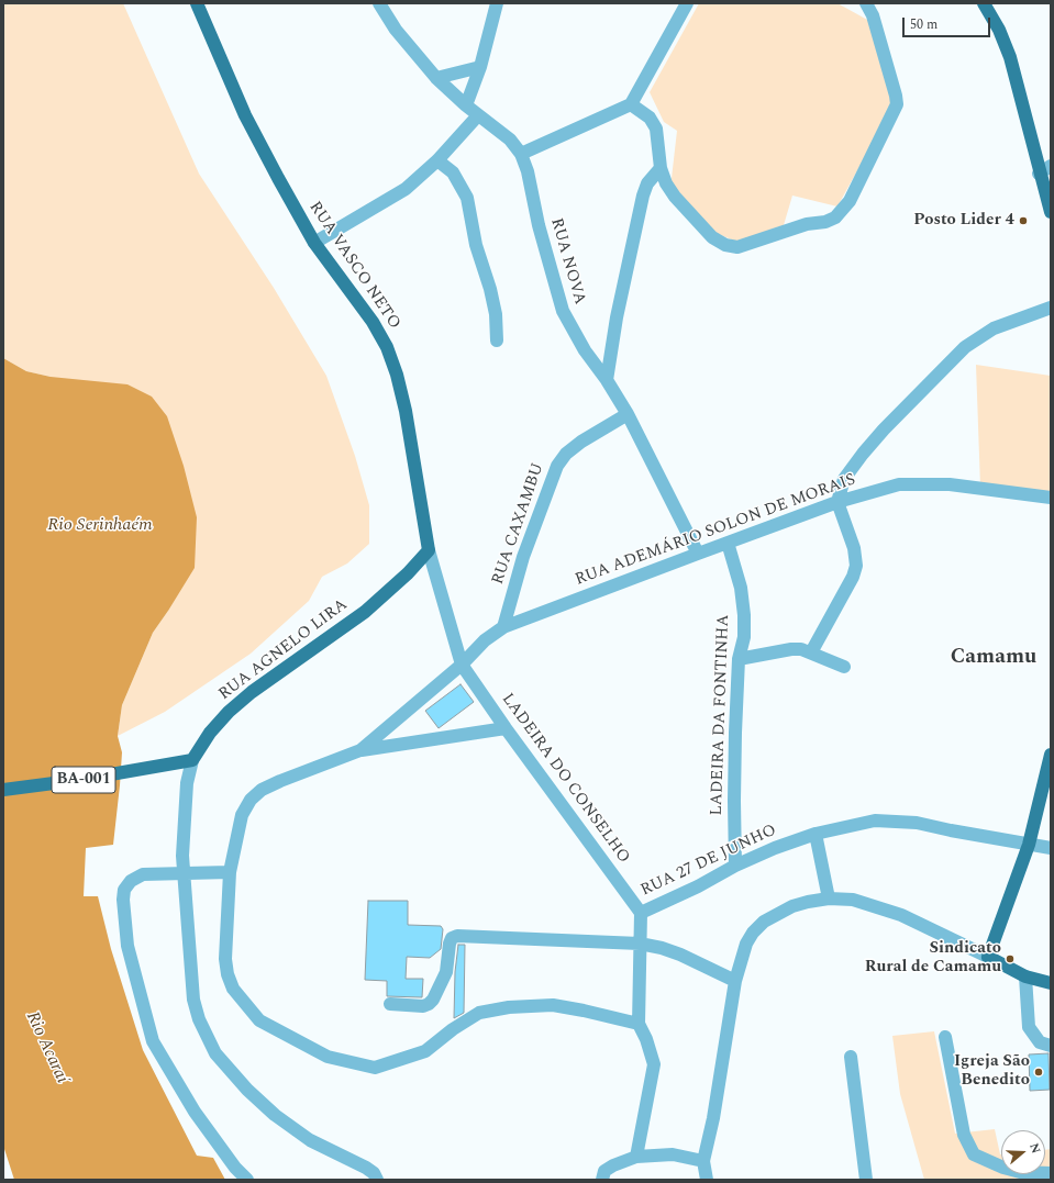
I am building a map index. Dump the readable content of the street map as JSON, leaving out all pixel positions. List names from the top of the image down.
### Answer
{
  "streets": {
    "main road": ["RUA VASCO NETO", "RUA AGNELO LIRA", "BA-001"],
    "street": [
      "RUA NOVA",
      "RUA CAXAMBU",
      "RUA ADEMÁRIO SOLON DE MORAIS",
      "LADEIRA DA FONTINHA",
      "LADEIRA DO CONSELHO",
      "RUA 27 DE JUNHO"
    ]
  },
  "crossings": [
    ["RUA NOVA", "RUA CAXAMBU"],
    ["RUA NOVA", "RUA ADEMÁRIO SOLON DE MORAIS"],
    ["RUA VASCO NETO", "RUA ADEMÁRIO SOLON DE MORAIS"],
    ["RUA VASCO NETO", "RUA AGNELO LIRA"],
    ["RUA VASCO NETO", "LADEIRA DO CONSELHO"],
    ["RUA CAXAMBU", "RUA ADEMÁRIO SOLON DE MORAIS"],
    ["RUA ADEMÁRIO SOLON DE MORAIS", "LADEIRA DA FONTINHA"],
    ["RUA ADEMÁRIO SOLON DE MORAIS", "LADEIRA DO CONSELHO"],
    ["RUA AGNELO LIRA", "BA-001"],
    ["LADEIRA DA FONTINHA", "RUA 27 DE JUNHO"],
    ["LADEIRA DO CONSELHO", "RUA 27 DE JUNHO"]
  ],
  "districts": ["Camamu"],
  "water": ["Rio Serinhaém", "Rio Acaraí"],
  "places": ["Posto Lider 4", "Sindicato Rural de Camamu", "Igreja São Benedito"],
  "scale_bar": "50 m",
  "north": "right"
}
